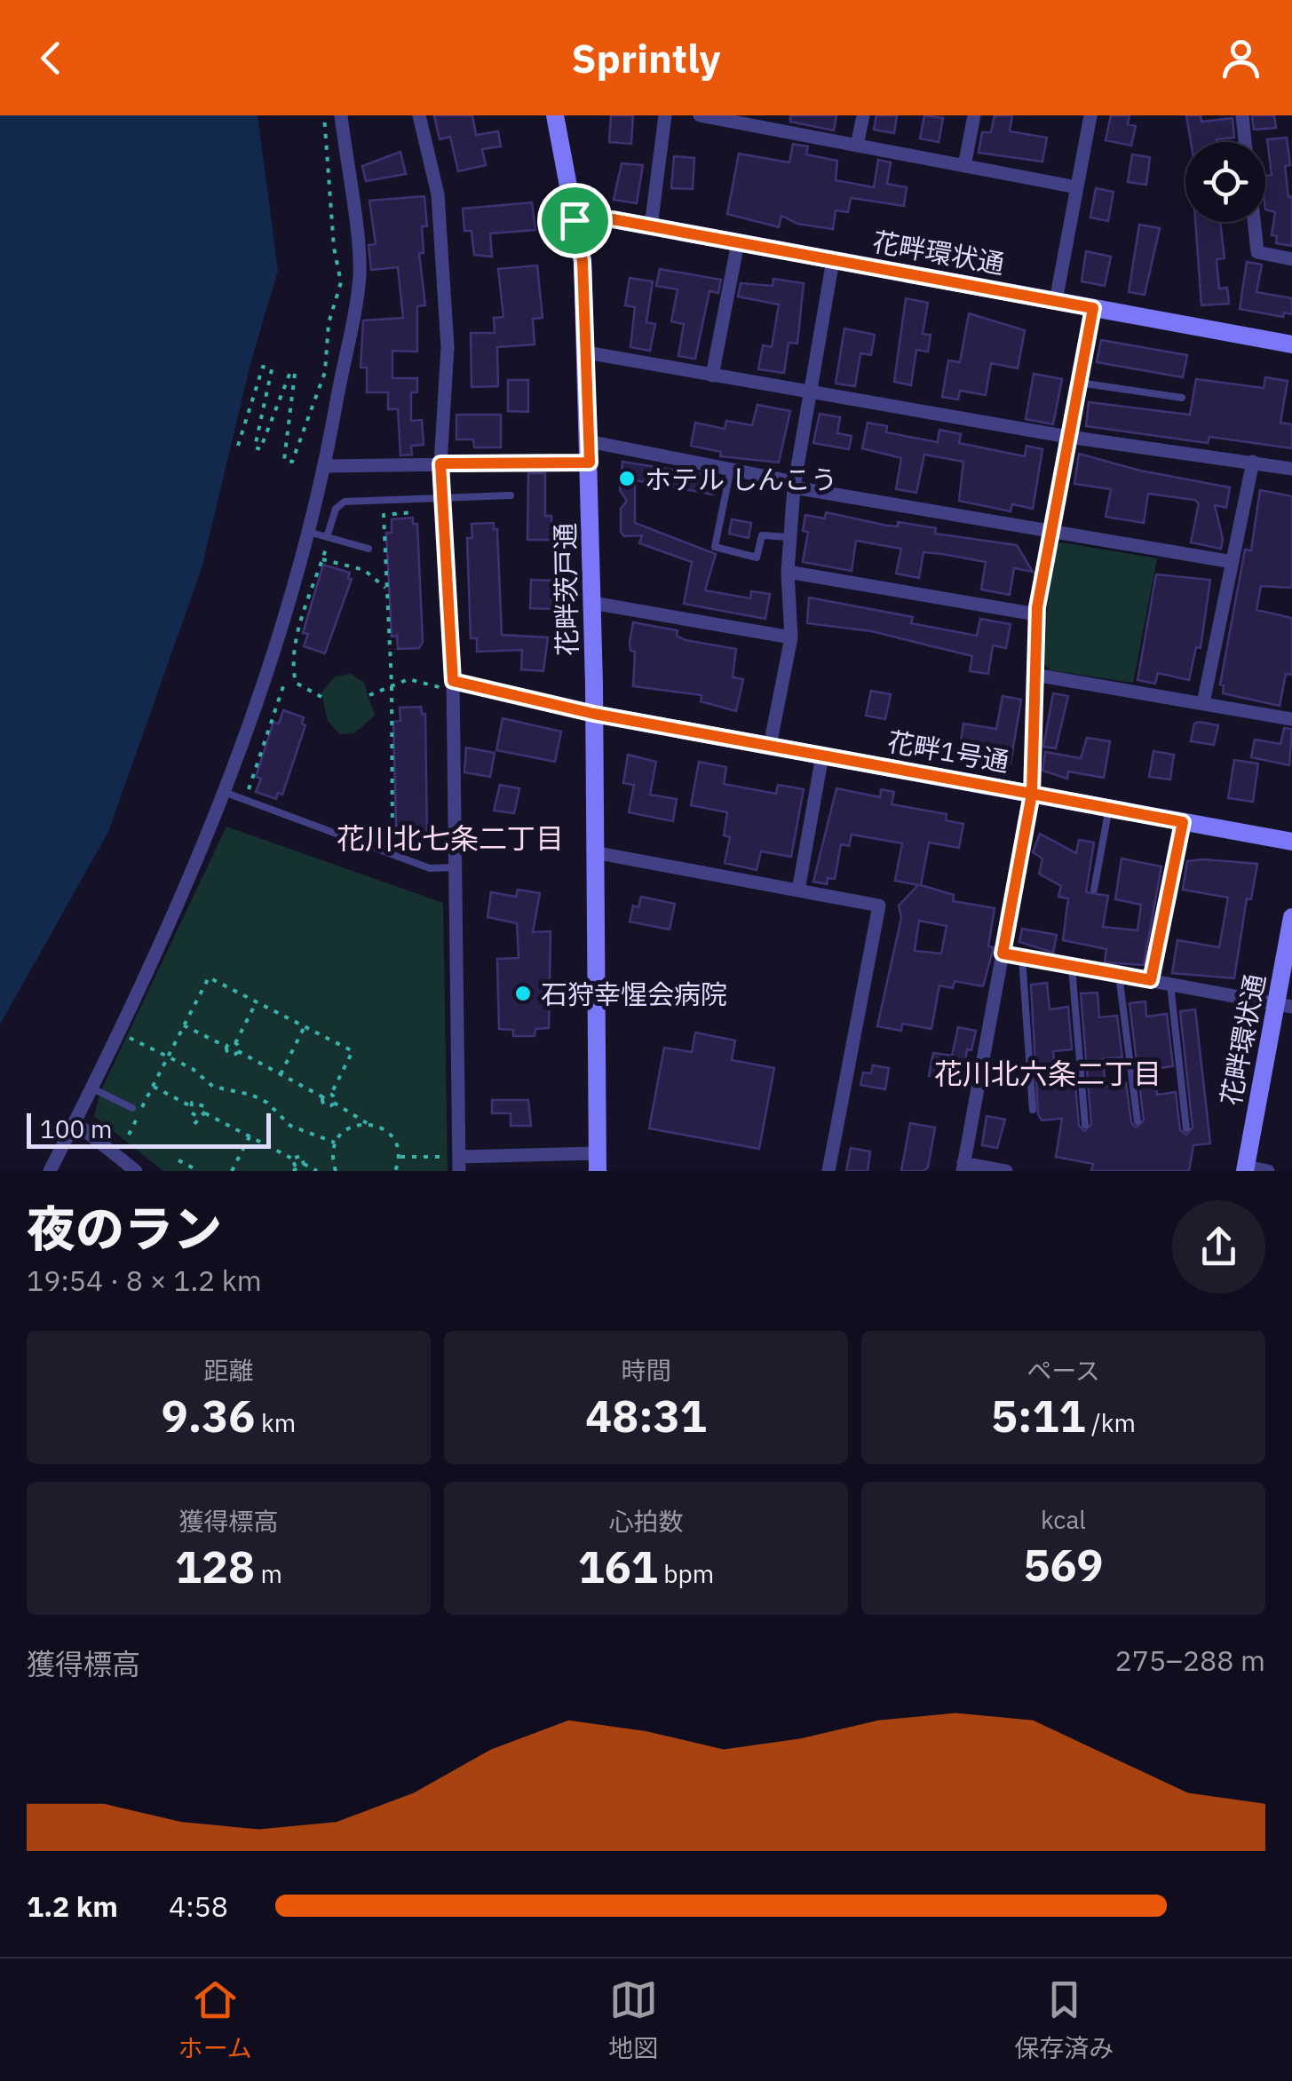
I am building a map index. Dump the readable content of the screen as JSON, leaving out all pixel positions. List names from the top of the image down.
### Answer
{
  "streets": {
    "street": ["花畔環状通", "花畔茨戸通", "花畔1号通"]
  },
  "crossings": [
    ["花畔環状通", "花畔茨戸通"],
    ["花畔茨戸通", "花畔1号通"]
  ],
  "districts": ["花川北七条二丁目", "花川北六条二丁目"],
  "places": ["ホテル しんこう", "石狩幸惺会病院"],
  "scale_bar": "100 m",
  "page": {
    "header": "Sprintly",
    "scale": "100 m",
    "heading": ["夜のラン", "19:54 · 8 × 1.2 km"],
    "stats": [
      ["距離", "9.36 km"],
      ["時間", "48:31"],
      ["ペース", "5:11 /km"],
      ["獲得標高", "128 m"],
      ["心拍数", "161 bpm"],
      ["kcal", "569"]
    ],
    "chart": ["獲得標高", "275–288 m"],
    "list": [
      {
        "name": "1.2 km",
        "note": "4:58"
      }
    ],
    "tabs": ["ホーム", "地図", "保存済み"]
  }
}
